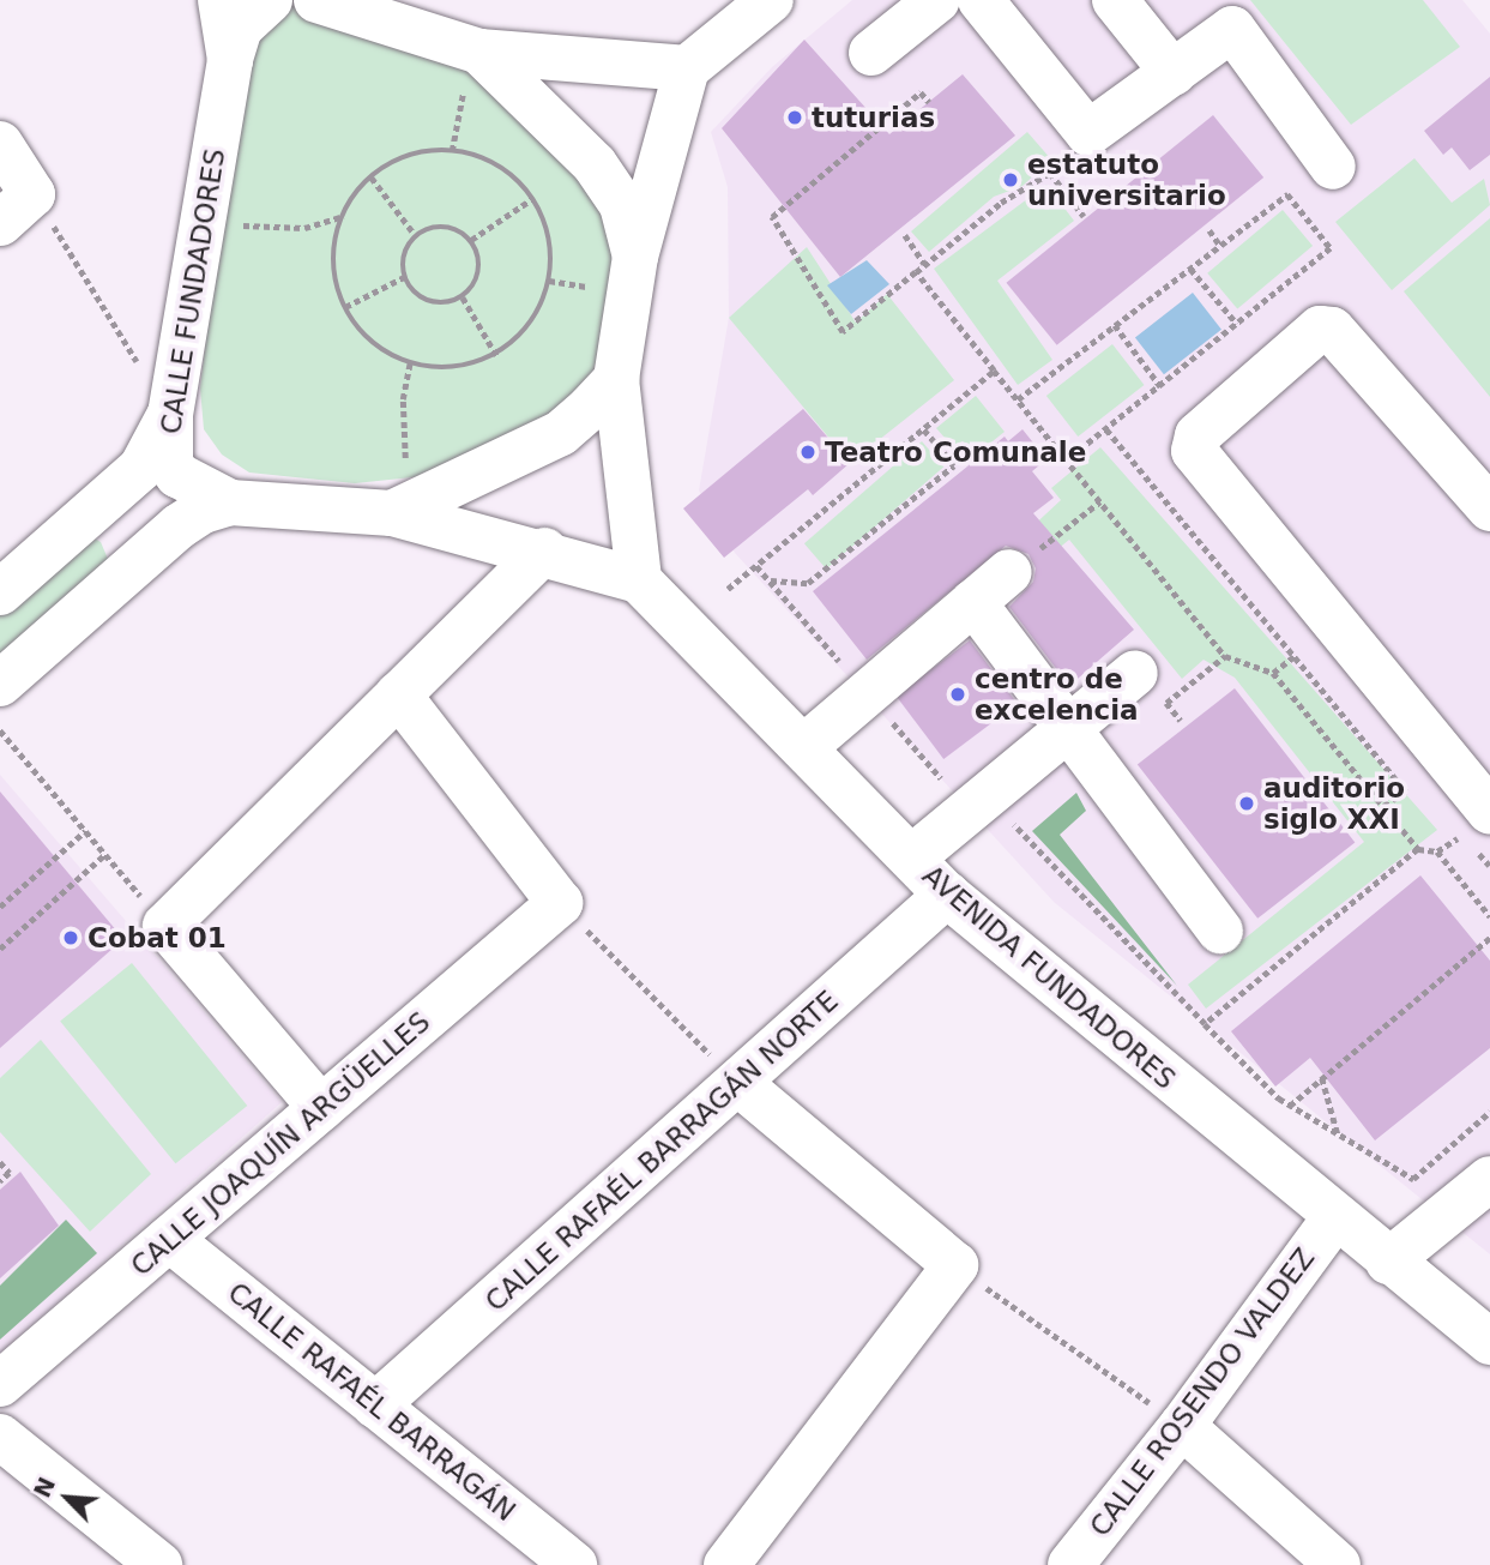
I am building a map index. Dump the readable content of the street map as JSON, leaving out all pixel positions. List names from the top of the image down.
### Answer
{
  "streets": {
    "street": [
      "CALLE FUNDADORES",
      "AVENIDA FUNDADORES",
      "CALLE JOAQUÍN ARGÜELLES",
      "CALLE RAFAÉL BARRAGÁN NORTE",
      "CALLE ROSENDO VALDEZ",
      "CALLE RAFAÉL BARRAGÁN"
    ]
  },
  "crossings": [
    ["CALLE FUNDADORES", "AVENIDA FUNDADORES"],
    ["AVENIDA FUNDADORES", "CALLE RAFAÉL BARRAGÁN NORTE"],
    ["AVENIDA FUNDADORES", "CALLE ROSENDO VALDEZ"],
    ["CALLE JOAQUÍN ARGÜELLES", "CALLE RAFAÉL BARRAGÁN"],
    ["CALLE RAFAÉL BARRAGÁN NORTE", "CALLE RAFAÉL BARRAGÁN"]
  ],
  "places": [
    "tuturias",
    "estatuto universitario",
    "Teatro Comunale",
    "centro de excelencia",
    "auditorio siglo XXI",
    "Cobat 01"
  ],
  "north": "top left"
}
